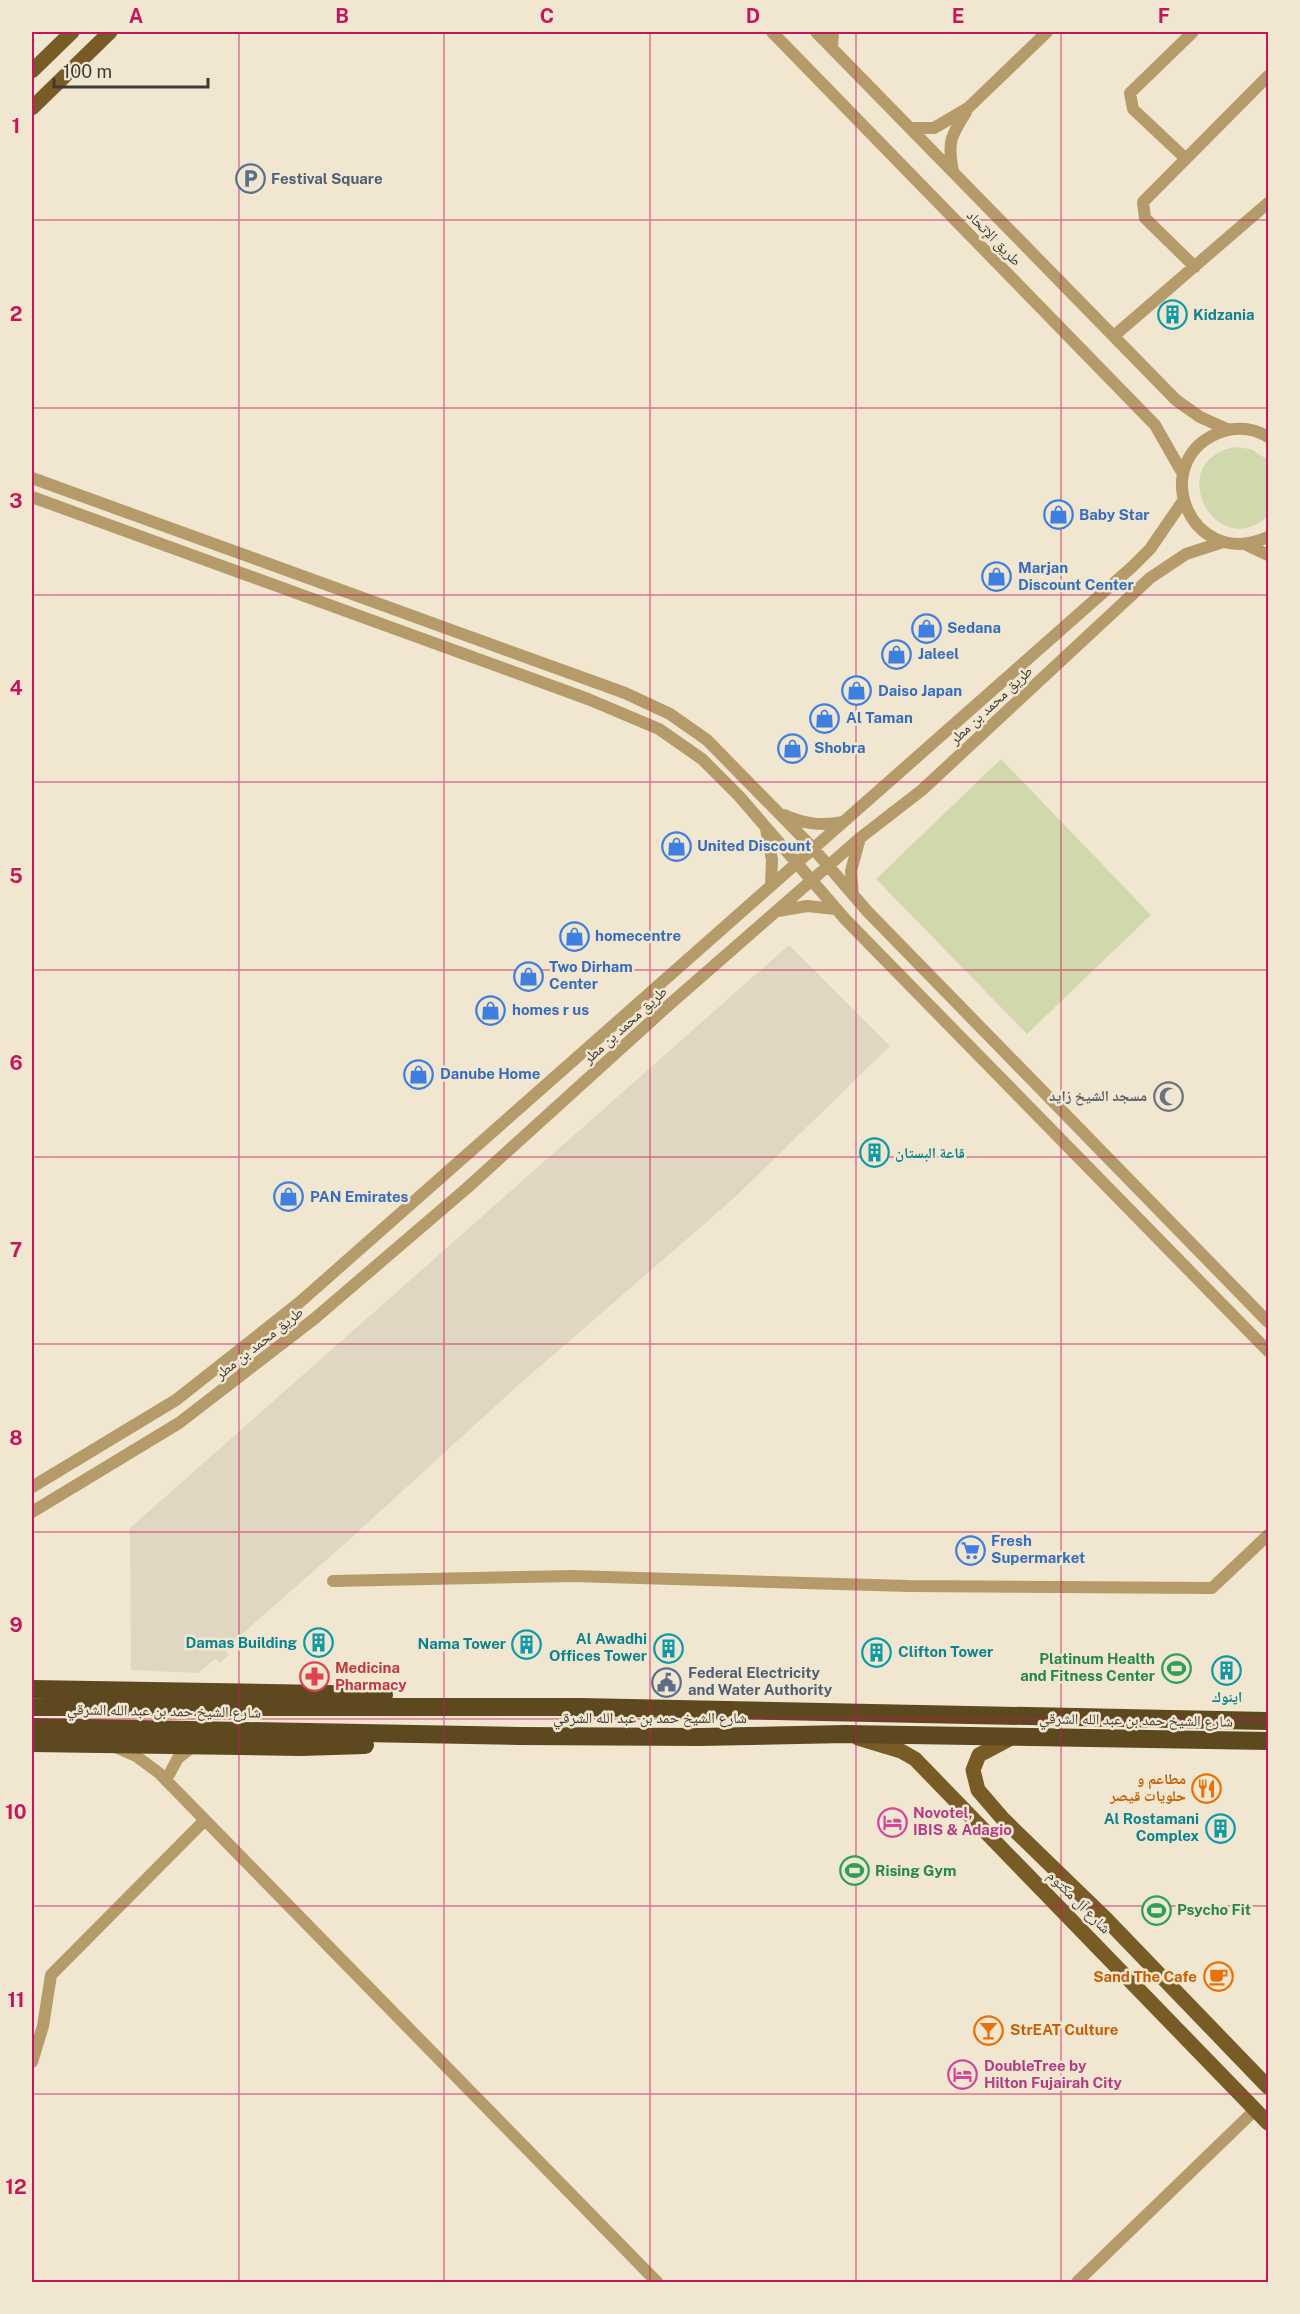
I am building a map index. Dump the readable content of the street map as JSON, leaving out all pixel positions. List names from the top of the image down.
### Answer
{
  "streets": {
    "highway": ["شارع الشيخ حمد بن عبد الله الشرقي"],
    "main road": ["شارع آل مكتوم"],
    "street": ["طريق اﻹتحاد", "طريق محمد بن مطر"]
  },
  "crossings": [
    ["شارع الشيخ حمد بن عبد الله الشرقي", "شارع آل مكتوم"]
  ],
  "places": {
    "parking": ["Festival Square"],
    "building": [
      "Kidzania",
      "قاعة البستان",
      "Damas Building",
      "Nama Tower",
      "Al Awadhi Offices Tower",
      "Clifton Tower",
      "اينوك",
      "Al Rostamani Complex"
    ],
    "shop": [
      "Baby Star",
      "Marjan Discount Center",
      "Sedana",
      "Jaleel",
      "Daiso Japan",
      "Al Taman",
      "Shobra",
      "United Discount",
      "homecentre",
      "Two Dirham Center",
      "homes r us",
      "Danube Home",
      "PAN Emirates"
    ],
    "mosque": ["مسجد الشيخ زايد"],
    "supermarket": ["Fresh Supermarket"],
    "sports": ["Platinum Health and Fitness Center", "Rising Gym", "Psycho Fit"],
    "pharmacy": ["Medicina Pharmacy"],
    "public building": ["Federal Electricity and Water Authority"],
    "restaurant": ["مطاعم و حلويات قيصر"],
    "hotel": ["Novotel, IBIS & Adagio", "DoubleTree by Hilton Fujairah City"],
    "cafe": ["Sand The Cafe"],
    "bar": ["StrEAT Culture"]
  },
  "scale_bar": "100 m",
  "grid": {
    "columns": [
      "A",
      "B",
      "C",
      "D",
      "E",
      "F"
    ],
    "rows": [
      "1",
      "2",
      "3",
      "4",
      "5",
      "6",
      "7",
      "8",
      "9",
      "10",
      "11",
      "12"
    ]
  }
}
